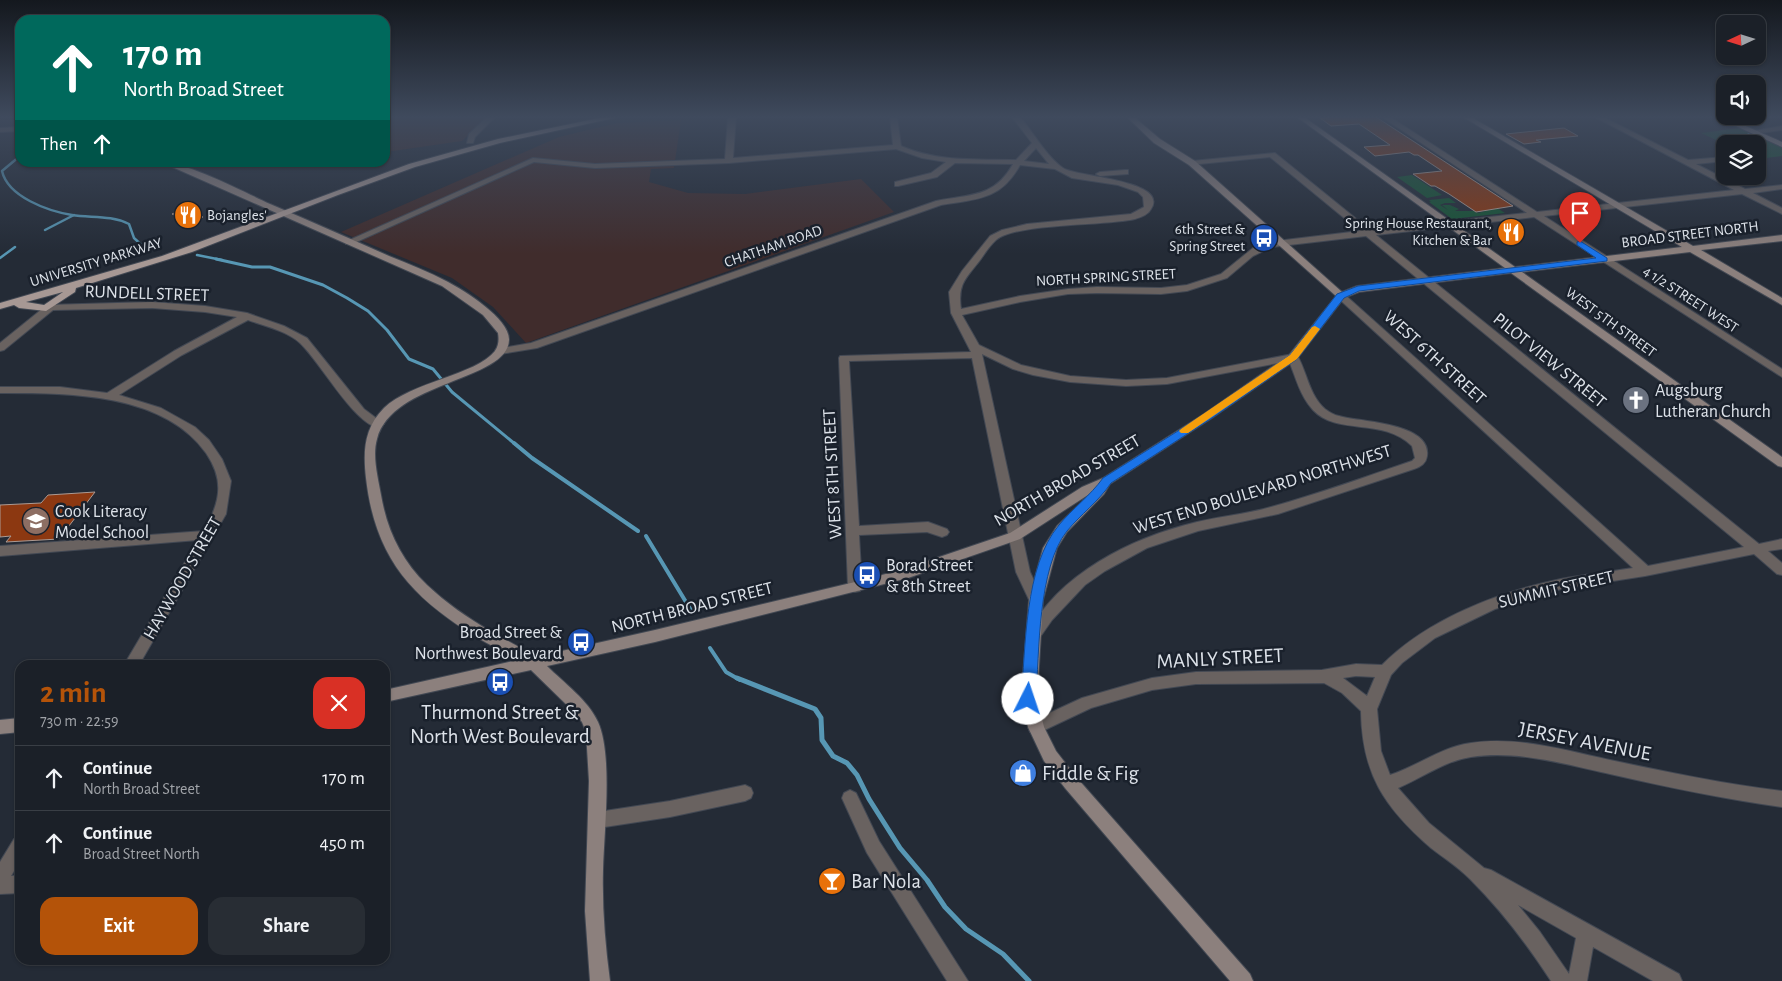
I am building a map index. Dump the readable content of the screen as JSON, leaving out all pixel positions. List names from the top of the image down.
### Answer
{
  "streets": {
    "main road": [
      "BROAD STREET NORTH",
      "UNIVERSITY PARKWAY",
      "WEST 5TH STREET",
      "WEST 6TH STREET",
      "NORTH BROAD STREET"
    ],
    "street": [
      "CHATHAM ROAD",
      "NORTH SPRING STREET",
      "RUNDELL STREET",
      "4 1/2 STREET WEST",
      "PILOT VIEW STREET",
      "WEST 8TH STREET",
      "WEST END BOULEVARD NORTHWEST",
      "HAYWOOD STREET",
      "SUMMIT STREET",
      "MANLY STREET",
      "JERSEY AVENUE"
    ]
  },
  "crossings": [
    ["BROAD STREET NORTH", "4 1/2 STREET WEST"],
    ["BROAD STREET NORTH", "WEST 5TH STREET"],
    ["NORTH SPRING STREET", "4 1/2 STREET WEST"],
    ["NORTH SPRING STREET", "WEST 5TH STREET"],
    ["NORTH SPRING STREET", "WEST 6TH STREET"],
    ["NORTH SPRING STREET", "PILOT VIEW STREET"],
    ["WEST 6TH STREET", "NORTH BROAD STREET"],
    ["WEST 6TH STREET", "SUMMIT STREET"],
    ["PILOT VIEW STREET", "SUMMIT STREET"],
    ["WEST 8TH STREET", "NORTH BROAD STREET"],
    ["NORTH BROAD STREET", "WEST END BOULEVARD NORTHWEST"],
    ["SUMMIT STREET", "MANLY STREET"],
    ["SUMMIT STREET", "JERSEY AVENUE"]
  ],
  "places": {
    "restaurant": ["Bojangles'", "Spring House Restaurant, Kitchen & Bar"],
    "bus stop": [
      "6th Street & Spring Street",
      "Borad Street & 8th Street",
      "Broad Street & Northwest Boulevard",
      "Thurmond Street & North West Boulevard"
    ],
    "church": ["Augsburg Lutheran Church"],
    "school or university": ["Cook Literacy Model School"],
    "shop": ["Fiddle & Fig"],
    "bar": ["Bar Nola"]
  },
  "north": "left",
  "page": {
    "turn": ["170 m", "North Broad Street"],
    "then": "Then",
    "heading": ["2 min", "730 m · 22:59"],
    "list": [
      {
        "name": "Continue",
        "note": "North Broad Street",
        "value": "170 m"
      },
      {
        "name": "Continue",
        "note": "Broad Street North",
        "value": "450 m"
      }
    ],
    "buttons": ["Exit", "Share"]
  }
}
